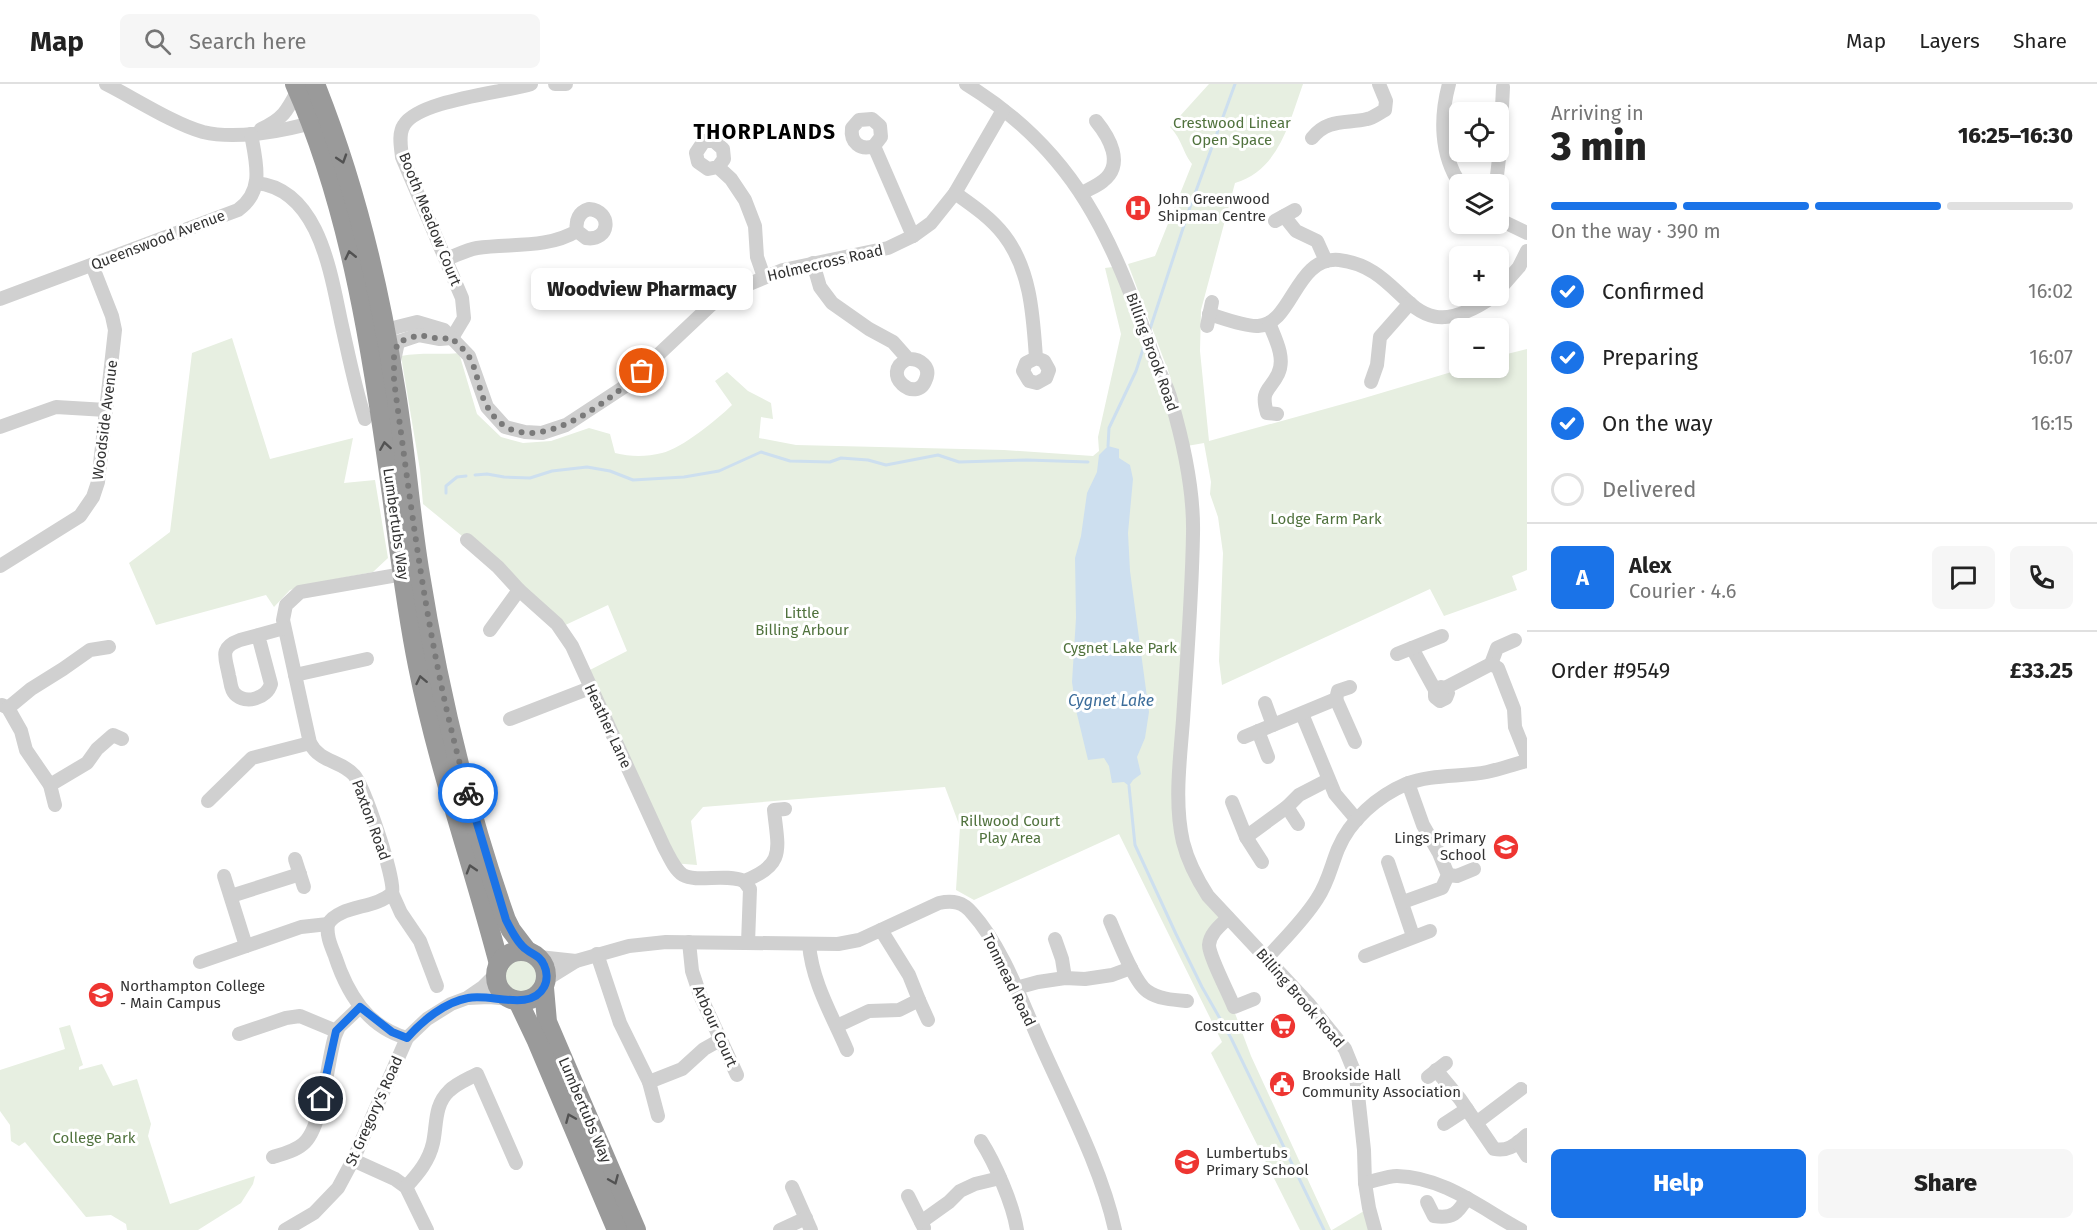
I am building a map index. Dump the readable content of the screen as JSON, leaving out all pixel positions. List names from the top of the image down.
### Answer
{
  "streets": {
    "highway": ["Lumbertubs Way"],
    "street": [
      "Booth Meadow Court",
      "Queenswood Avenue",
      "Holmecross Road",
      "Billing Brook Road",
      "Woodside Avenue",
      "Heather Lane",
      "Paxton Road",
      "Tonmead Road",
      "Arbour Court",
      "St Gregory's Road"
    ]
  },
  "crossings": [
    ["Booth Meadow Court", "Holmecross Road"],
    ["Queenswood Avenue", "Woodside Avenue"],
    ["Holmecross Road", "Billing Brook Road"],
    ["Holmecross Road", "Lumbertubs Way"],
    ["Lumbertubs Way", "Tonmead Road"],
    ["Tonmead Road", "Arbour Court"]
  ],
  "districts": ["THORPLANDS"],
  "water": ["Cygnet Lake"],
  "parks": [
    "Crestwood Linear Open Space",
    "Lodge Farm Park",
    "Little Billing Arbour",
    "Cygnet Lake Park",
    "Rillwood Court Play Area",
    "College Park"
  ],
  "places": {
    "hospital": ["John Greenwood Shipman Centre"],
    "other": ["Woodview Pharmacy"],
    "school or university": ["Lings Primary School", "Northampton College - Main Campus", "Lumbertubs Primary School"],
    "supermarket": ["Costcutter"],
    "public building": ["Brookside Hall Community Association"]
  },
  "page": {
    "header": "Map",
    "search": "Search here",
    "nav": ["Map", "Layers", "Share"],
    "heading": ["3 min", "Arriving in", "16:25–16:30"],
    "panel": [
      "Alex",
      "Courier · 4.6",
      "Order #9549",
      "£33.25"
    ],
    "map_buttons": ["+", "−"],
    "bar": "On the way · 390 m",
    "list": [
      ["Confirmed", "16:02"],
      ["Preparing", "16:07"],
      ["On the way", "16:15"],
      "Delivered"
    ],
    "bubble": "Woodview Pharmacy",
    "round": "A",
    "buttons": ["Help", "Share"]
  }
}
